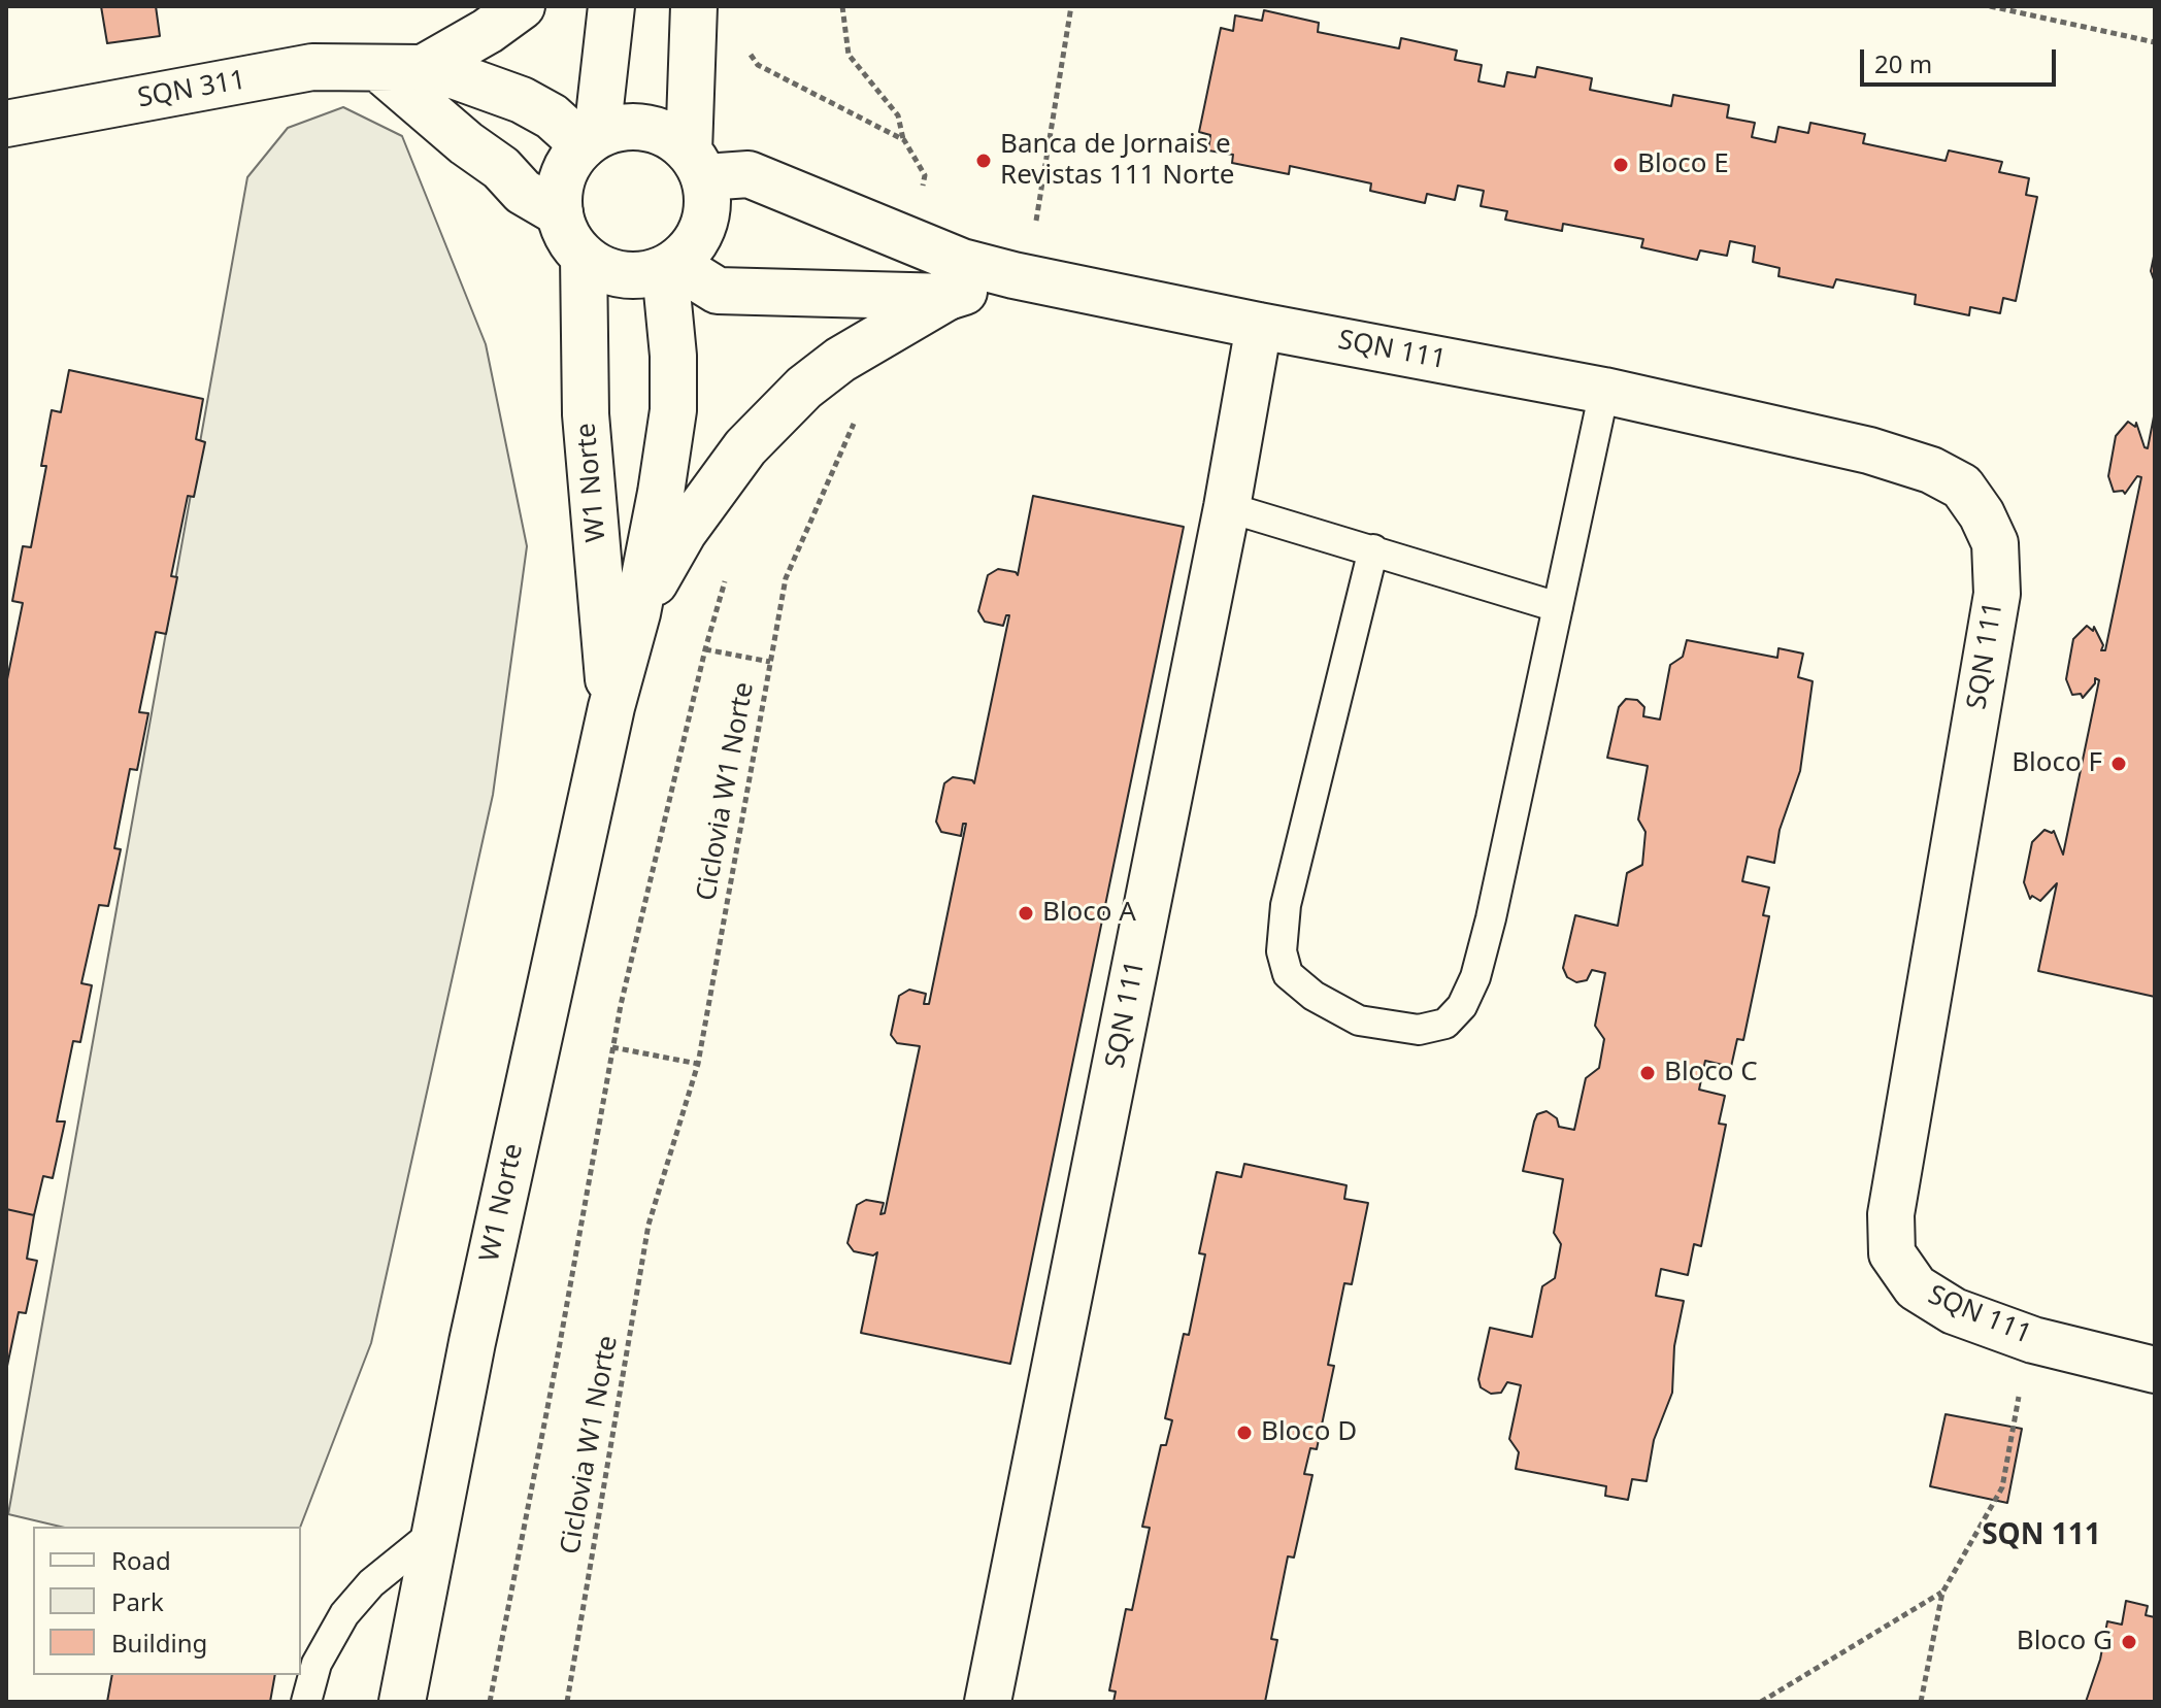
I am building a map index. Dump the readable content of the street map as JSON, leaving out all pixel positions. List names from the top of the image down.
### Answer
{
  "streets": {
    "street": ["SQN 311", "SQN 111", "W1 Norte"],
    "path": ["Ciclovia W1 Norte"]
  },
  "crossings": [
    ["SQN 311", "SQN 111"],
    ["SQN 311", "W1 Norte"],
    ["SQN 111", "W1 Norte"]
  ],
  "districts": ["SQN 111"],
  "places": [
    "Banca de Jornais e Revistas 111 Norte",
    "Bloco E",
    "Bloco F",
    "Bloco A",
    "Bloco C",
    "Bloco D",
    "Bloco G"
  ],
  "legend": ["Road", "Park", "Building"],
  "scale_bar": "20 m"
}
